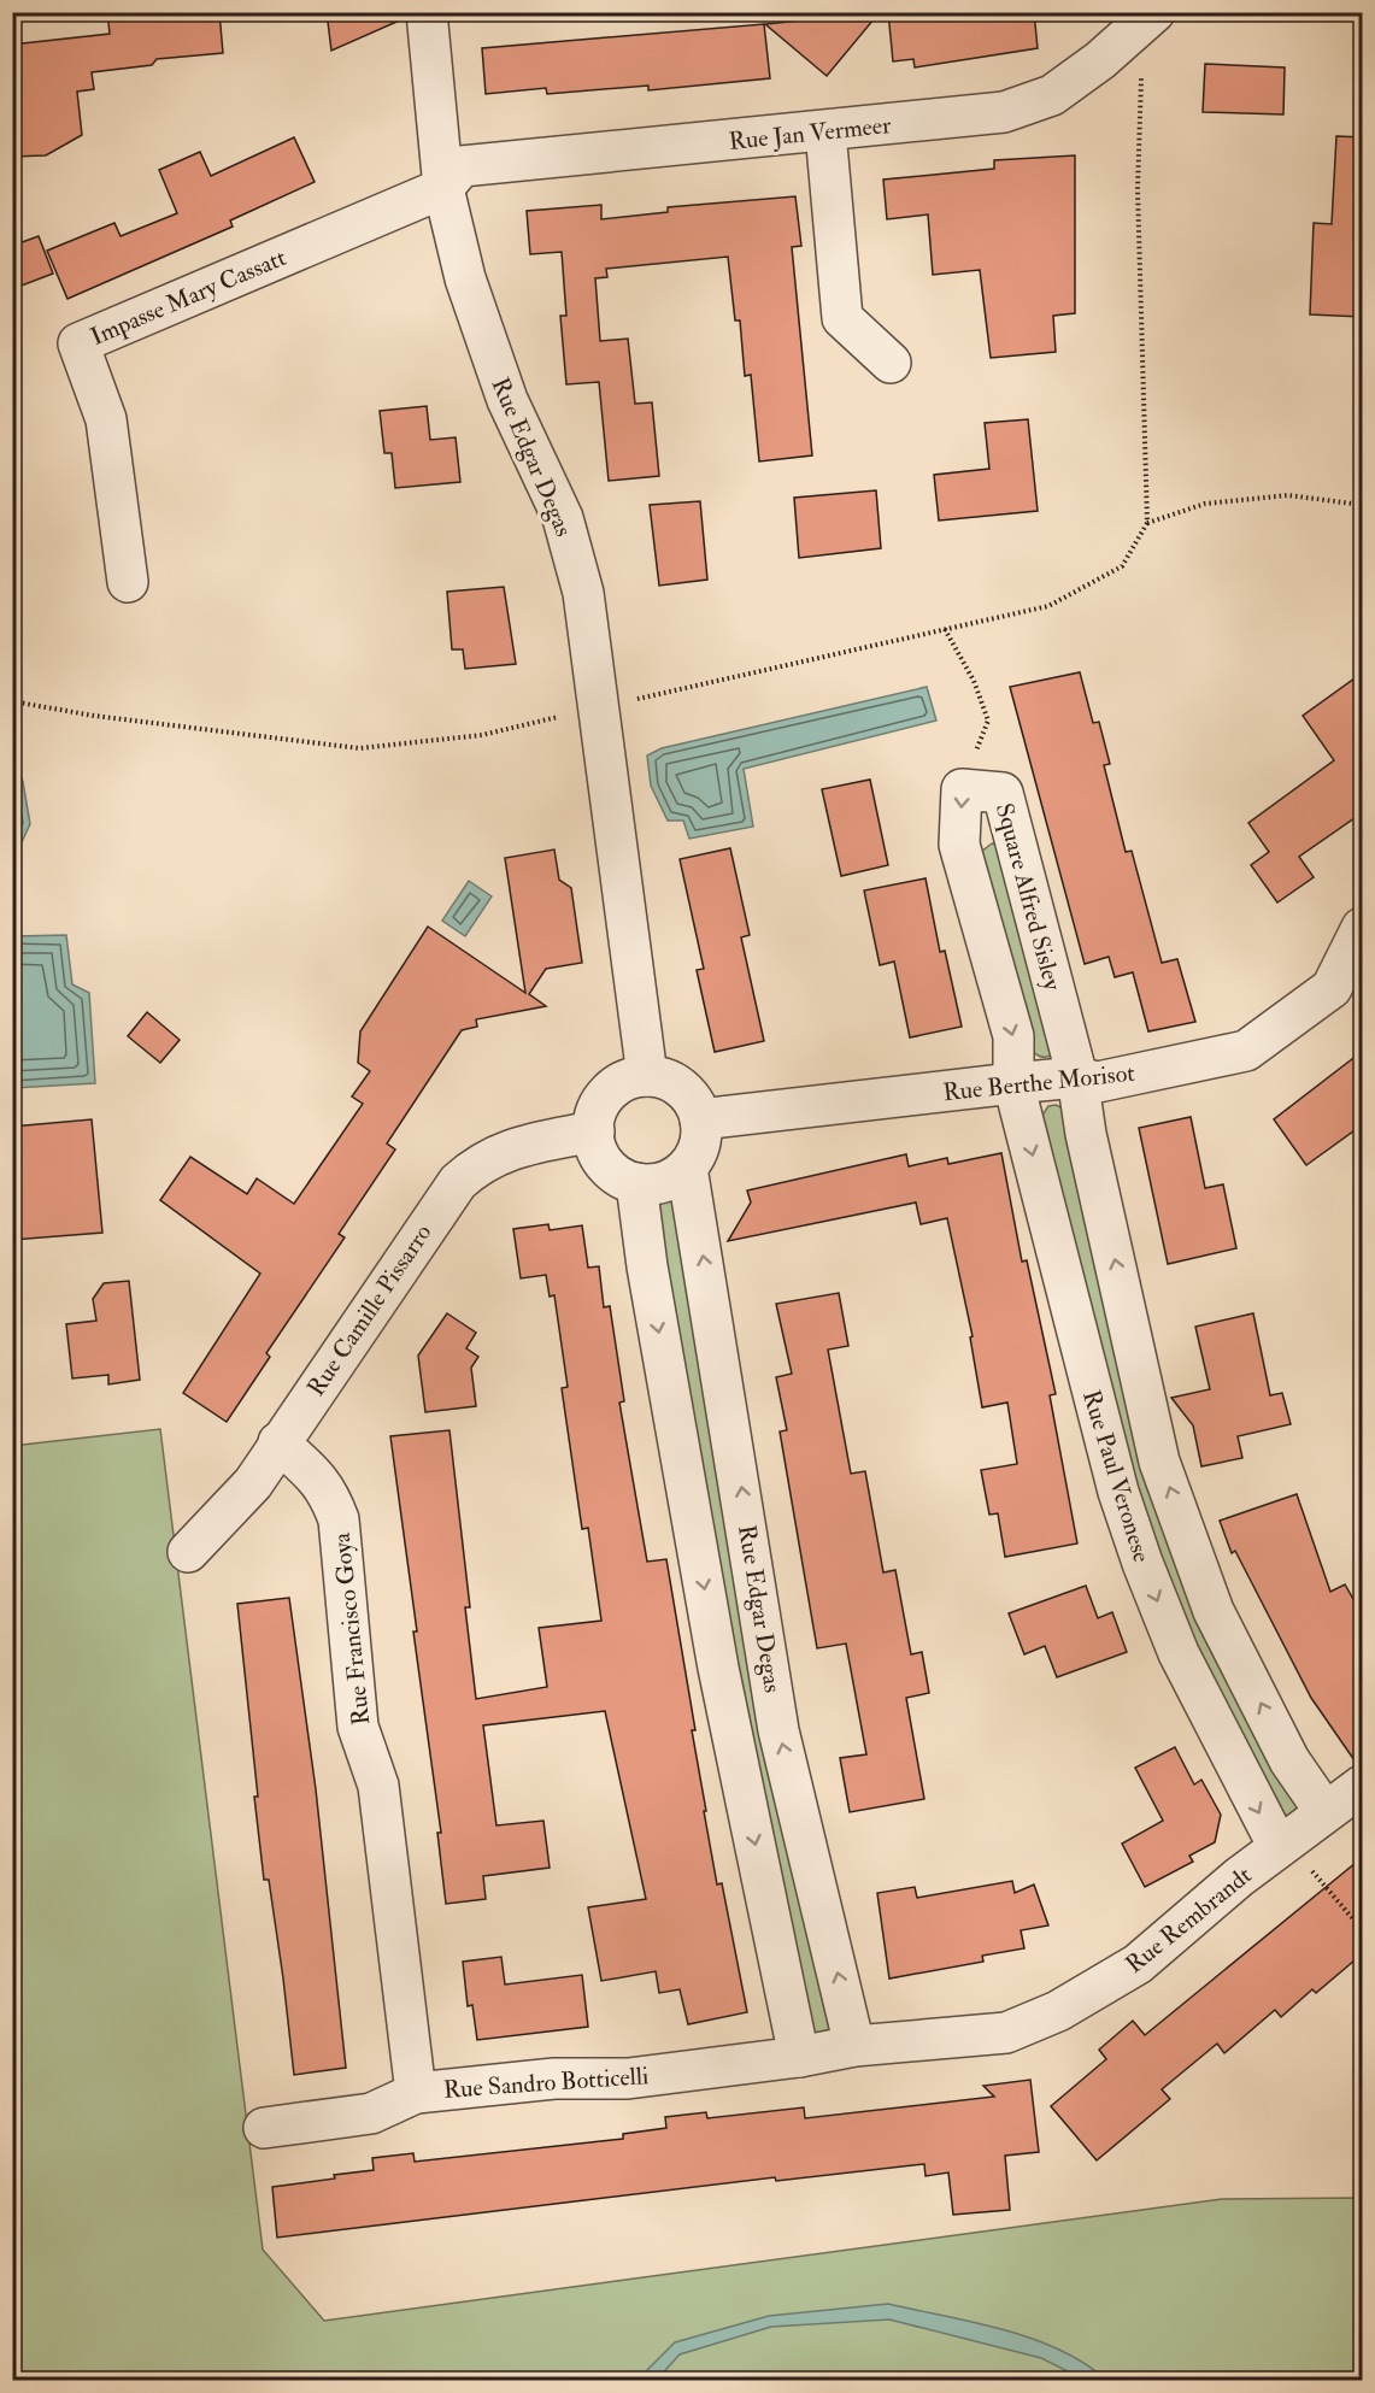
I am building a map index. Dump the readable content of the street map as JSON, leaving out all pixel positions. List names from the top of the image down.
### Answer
{
  "streets": {
    "street": [
      "Rue Jan Vermeer",
      "Impasse Mary Cassatt",
      "Rue Edgar Degas",
      "Square Alfred Sisley",
      "Rue Berthe Morisot",
      "Rue Camille Pissarro",
      "Rue Paul Veronese",
      "Rue Francisco Goya",
      "Rue Rembrandt",
      "Rue Sandro Botticelli"
    ]
  },
  "crossings": [
    ["Rue Jan Vermeer", "Impasse Mary Cassatt"],
    ["Rue Jan Vermeer", "Rue Edgar Degas"],
    ["Impasse Mary Cassatt", "Rue Edgar Degas"],
    ["Rue Edgar Degas", "Rue Berthe Morisot"],
    ["Rue Edgar Degas", "Rue Camille Pissarro"],
    ["Rue Edgar Degas", "Rue Rembrandt"],
    ["Rue Edgar Degas", "Rue Sandro Botticelli"],
    ["Square Alfred Sisley", "Rue Berthe Morisot"],
    ["Square Alfred Sisley", "Rue Paul Veronese"],
    ["Rue Berthe Morisot", "Rue Camille Pissarro"],
    ["Rue Berthe Morisot", "Rue Paul Veronese"],
    ["Rue Camille Pissarro", "Rue Francisco Goya"],
    ["Rue Paul Veronese", "Rue Rembrandt"],
    ["Rue Francisco Goya", "Rue Sandro Botticelli"],
    ["Rue Rembrandt", "Rue Sandro Botticelli"]
  ]
}
